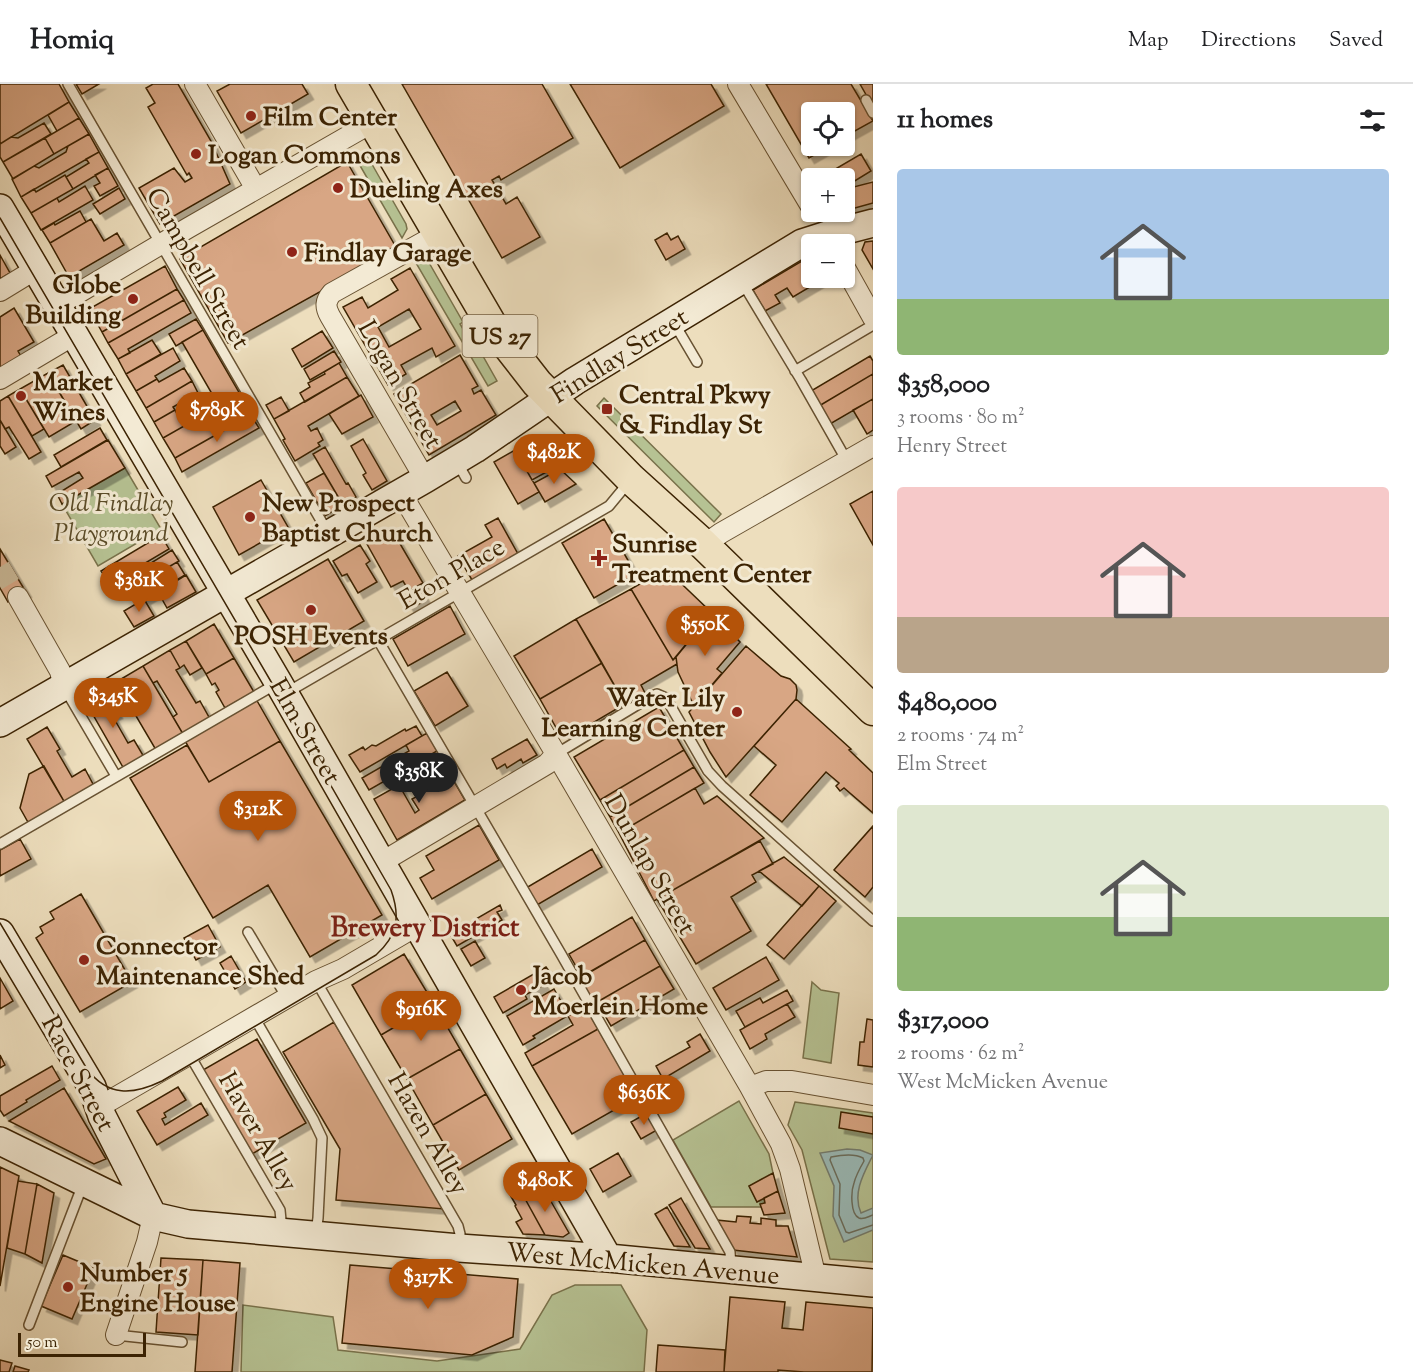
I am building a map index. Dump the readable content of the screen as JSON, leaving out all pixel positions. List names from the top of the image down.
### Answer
{
  "streets": {
    "main road": ["US 27"],
    "street": [
      "Findlay Street",
      "Logan Street",
      "Elm Street",
      "Dunlap Street",
      "Race Street",
      "West McMicken Avenue"
    ],
    "lane": [
      "Campbell Street",
      "Eton Place",
      "Haver Alley",
      "Hazen Alley"
    ]
  },
  "crossings": [
    ["Campbell Street", "Findlay Street"],
    ["US 27", "Findlay Street"],
    ["US 27", "Logan Street"],
    ["US 27", "Eton Place"],
    ["Findlay Street", "Logan Street"],
    ["Findlay Street", "Elm Street"],
    ["Findlay Street", "Dunlap Street"],
    ["Eton Place", "Elm Street"],
    ["Eton Place", "Dunlap Street"],
    ["Elm Street", "West McMicken Avenue"],
    ["Dunlap Street", "West McMicken Avenue"],
    ["Race Street", "West McMicken Avenue"],
    ["Haver Alley", "West McMicken Avenue"],
    ["Hazen Alley", "West McMicken Avenue"]
  ],
  "districts": ["Brewery District"],
  "parks": ["Old Findlay Playground"],
  "places": {
    "other": [
      "Film Center",
      "Logan Commons",
      "Dueling Axes",
      "Findlay Garage",
      "Globe Building",
      "Market Wines",
      "New Prospect Baptist Church",
      "POSH Events",
      "Water Lily Learning Center",
      "Connector Maintenance Shed",
      "Jacob Moerlein Home",
      "Number 5 Engine House"
    ],
    "transit": ["Central Pkwy & Findlay St"],
    "health": ["Sunrise Treatment Center"]
  },
  "scale_bar": "50 m",
  "page": {
    "header": "Homiq",
    "nav": ["Map", "Directions", "Saved"],
    "heading": "11 homes",
    "map_buttons": ["+", "−"],
    "list": [
      {
        "name": "$358,000",
        "note": "3 rooms · 80 m² · Henry Street"
      },
      {
        "name": "$480,000",
        "note": "2 rooms · 74 m² · Elm Street"
      },
      {
        "name": "$317,000",
        "note": "2 rooms · 62 m² · West McMicken Avenue"
      }
    ],
    "price": [
      "$789K",
      "$482K",
      "$381K",
      "$550K",
      "$345K",
      "$358K",
      "$312K",
      "$916K",
      "$636K",
      "$480K",
      "$317K"
    ],
    "scale": "50 m"
  }
}
